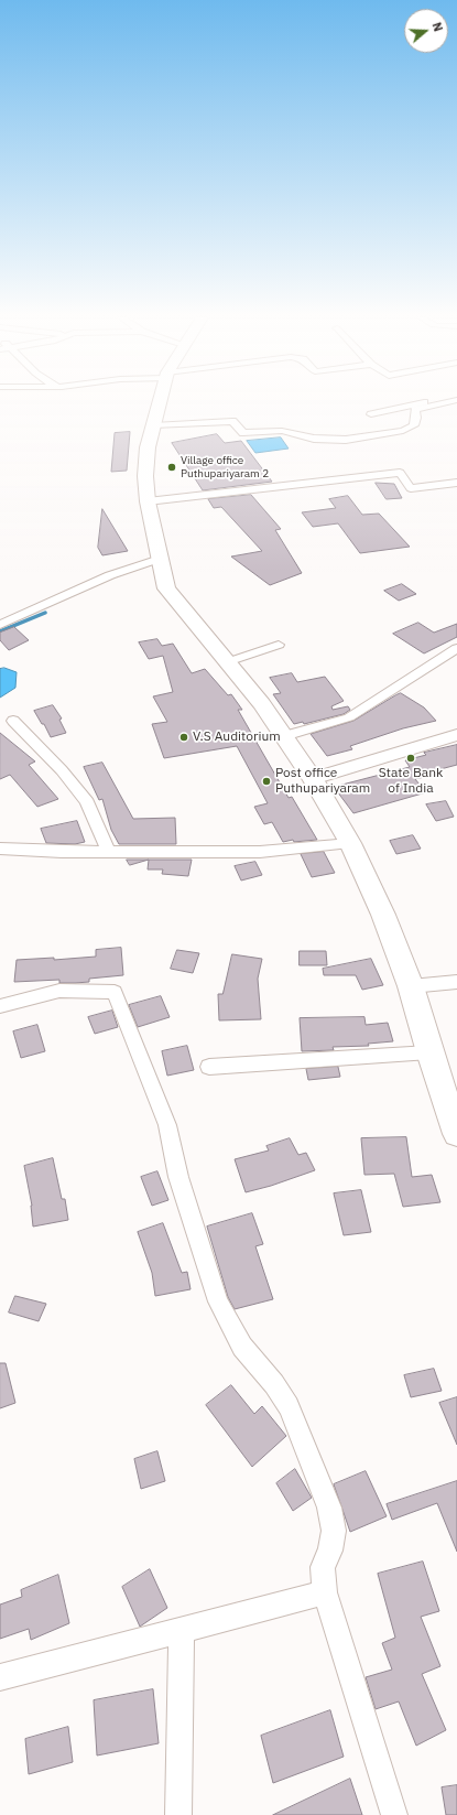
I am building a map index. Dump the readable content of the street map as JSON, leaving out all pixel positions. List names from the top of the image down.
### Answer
{
  "places": [
    "Village office Puthupariyaram 2",
    "V.S Auditorium",
    "State Bank of India",
    "Post office Puthupariyaram"
  ],
  "north": "right"
}
